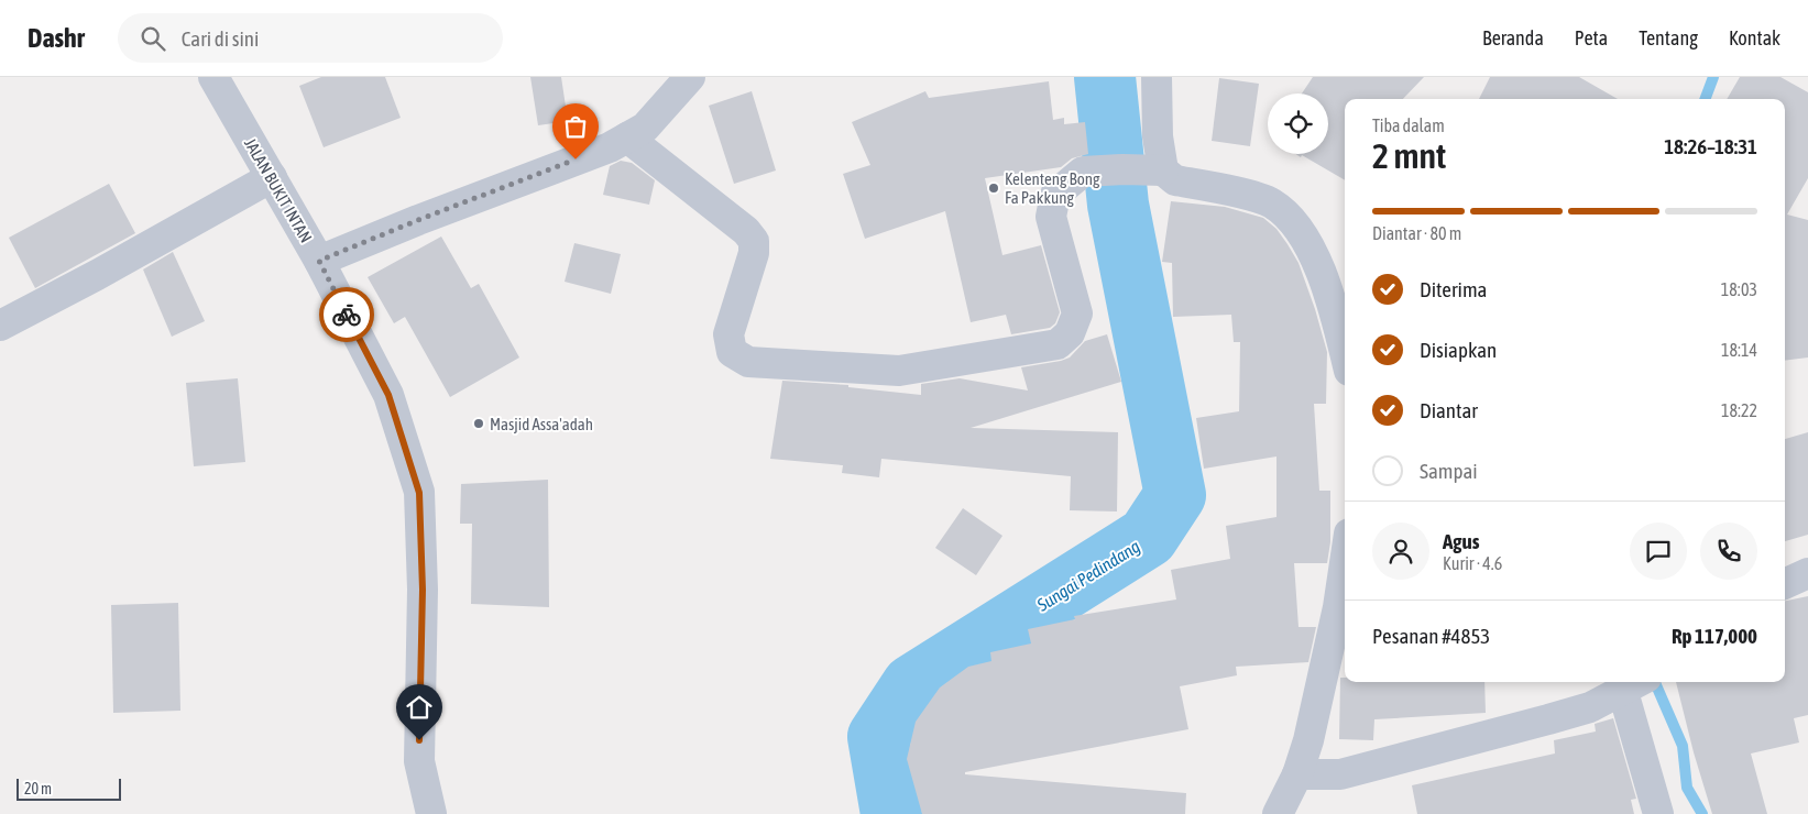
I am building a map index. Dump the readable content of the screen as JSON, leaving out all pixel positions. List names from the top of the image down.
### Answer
{
  "streets": {
    "street": ["JALAN BUKIT INTAN"]
  },
  "water": ["Sungai Pedindang"],
  "places": ["Kelenteng Bong Fa Pakkung", "Masjid Assa'adah"],
  "scale_bar": "20 m",
  "page": {
    "header": "Dashr",
    "search": "Cari di sini",
    "nav": [
      "Beranda",
      "Peta",
      "Tentang",
      "Kontak"
    ],
    "heading": ["2 mnt", "Tiba dalam", "18:26–18:31"],
    "panel": [
      "Agus",
      "Kurir · 4.6",
      "Pesanan #4853",
      "Rp 117,000"
    ],
    "bar": "Diantar · 80 m",
    "list": [
      ["Diterima", "18:03"],
      ["Disiapkan", "18:14"],
      ["Diantar", "18:22"],
      "Sampai"
    ],
    "scale": "20 m"
  }
}
